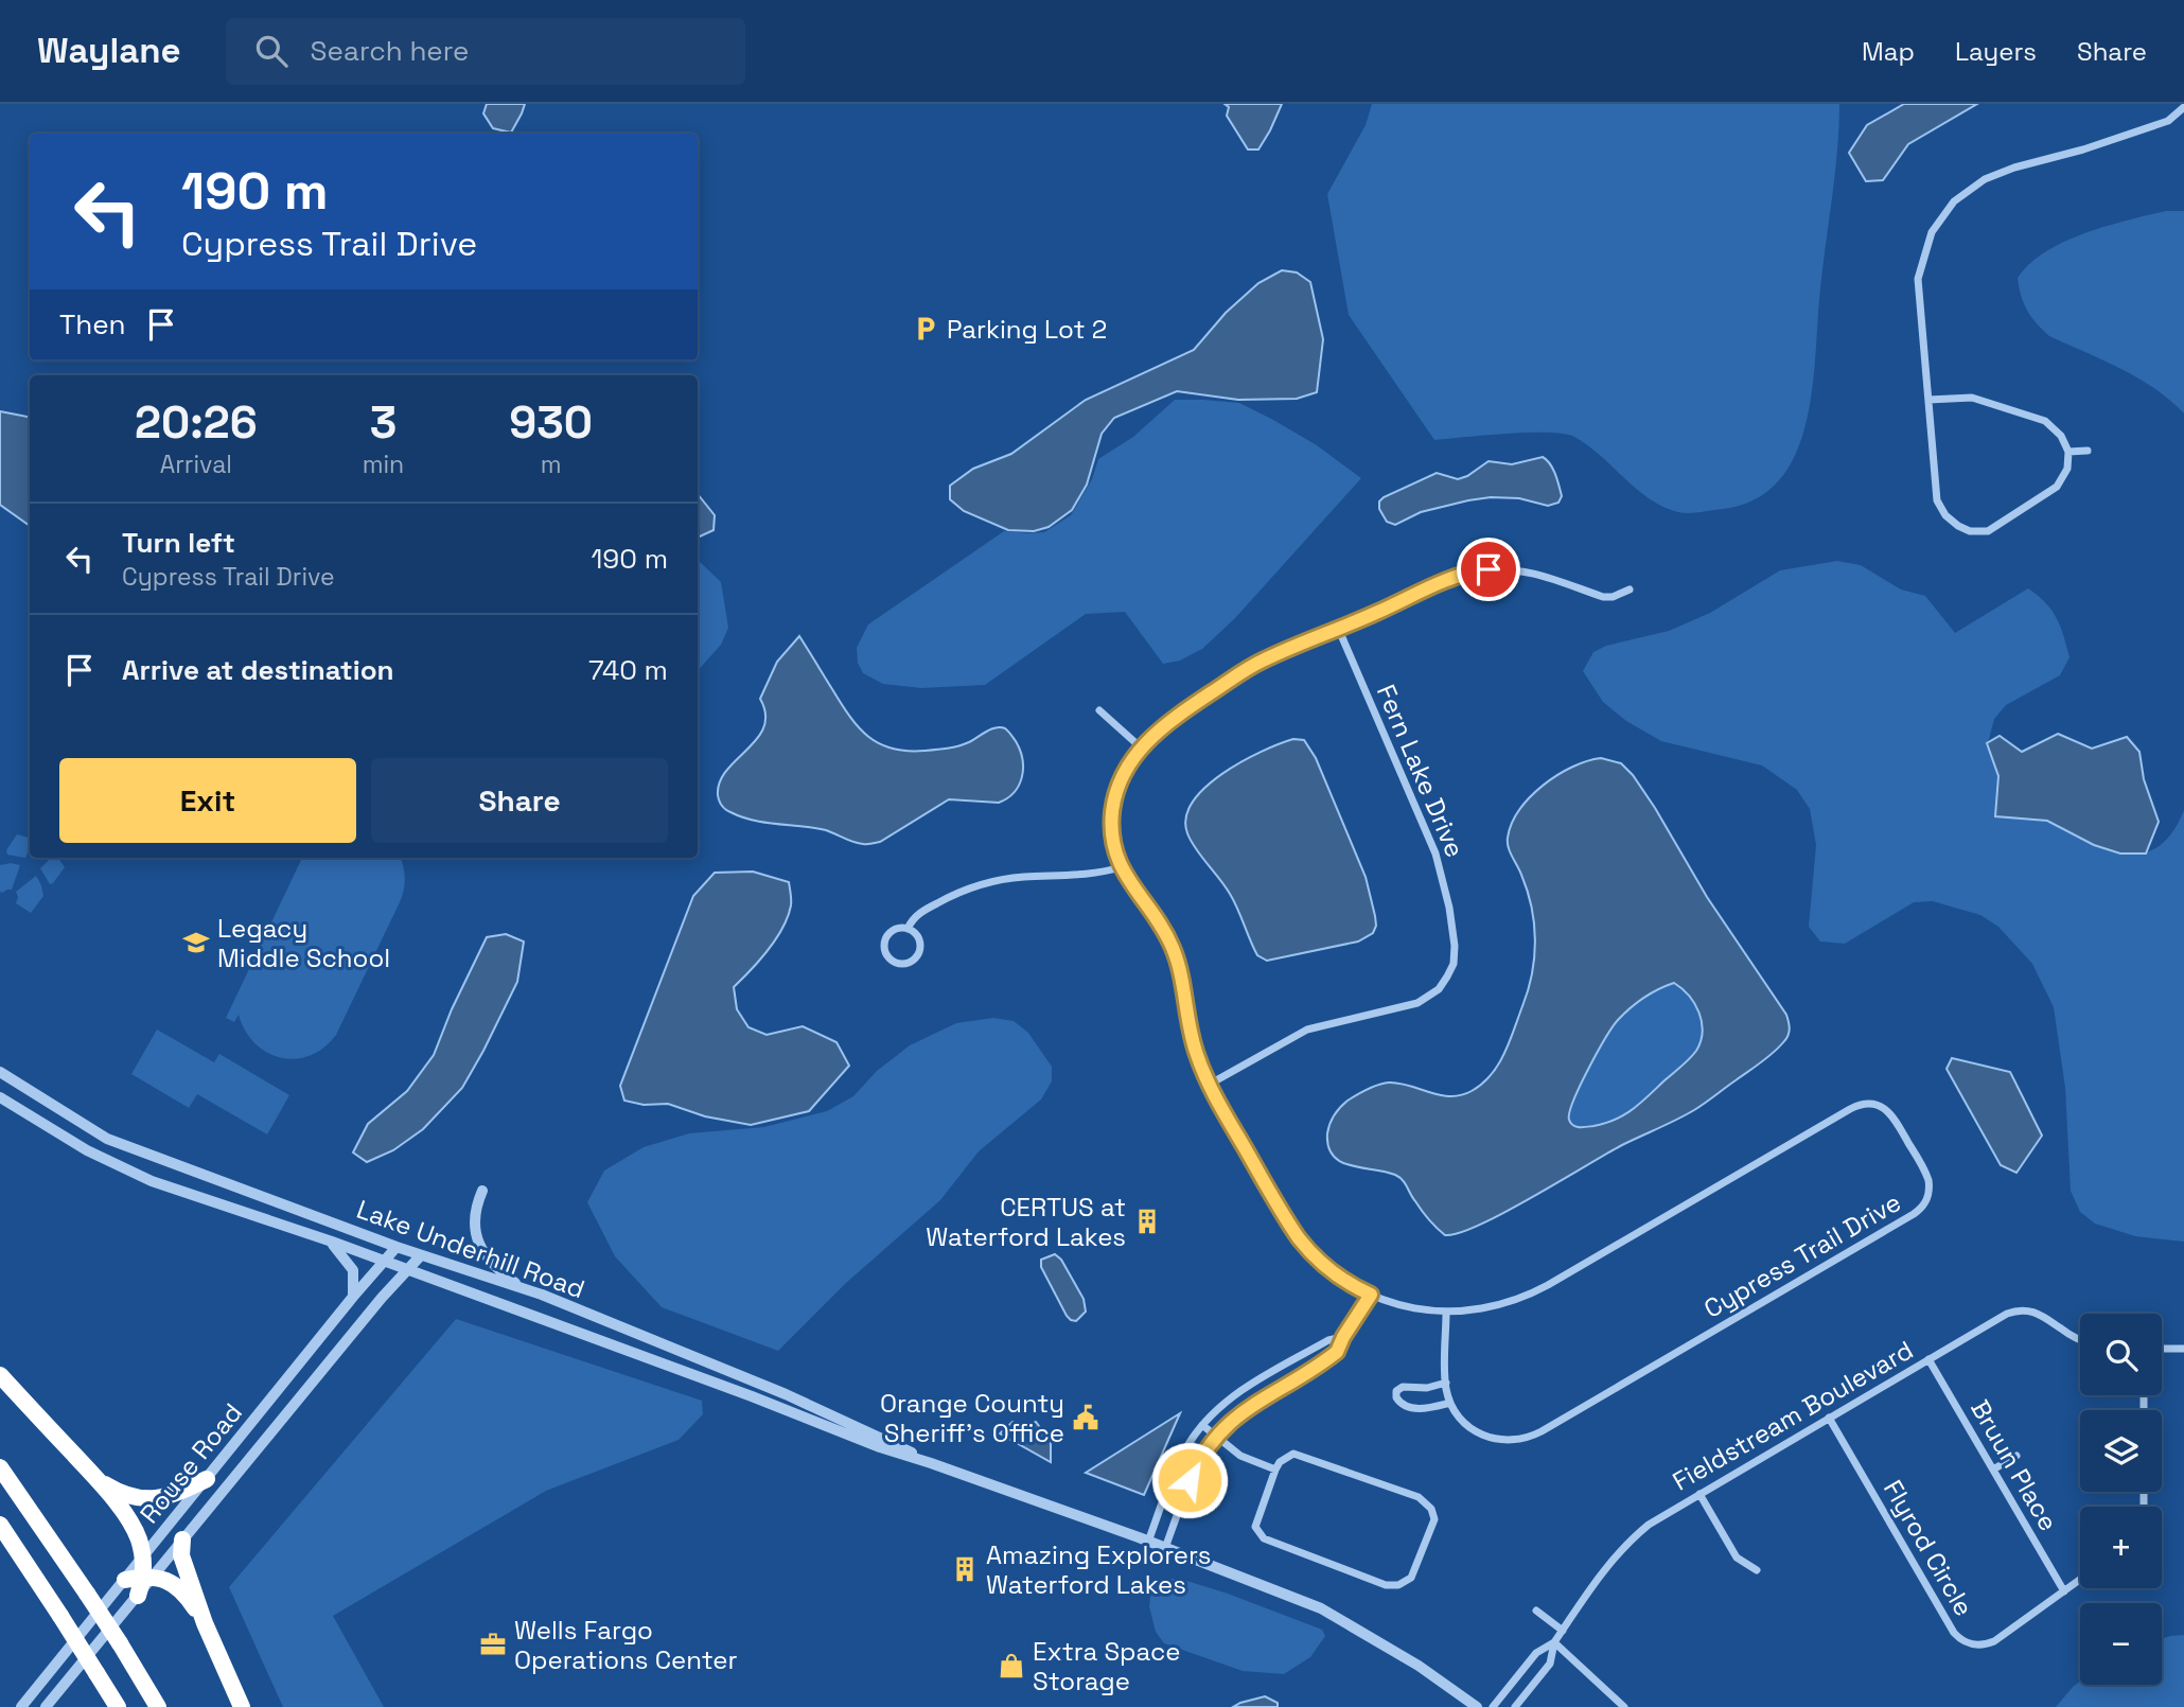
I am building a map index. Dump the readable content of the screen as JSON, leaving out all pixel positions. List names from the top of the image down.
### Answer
{
  "streets": {
    "street": [
      "Fern Lake Drive",
      "Lake Underhill Road",
      "Cypress Trail Drive",
      "Fieldstream Boulevard",
      "Rouse Road",
      "Bruun Place",
      "Flyrod Circle"
    ]
  },
  "crossings": [
    ["Fern Lake Drive", "Cypress Trail Drive"],
    ["Lake Underhill Road", "Rouse Road"],
    ["Fieldstream Boulevard", "Bruun Place"],
    ["Fieldstream Boulevard", "Flyrod Circle"],
    ["Bruun Place", "Flyrod Circle"]
  ],
  "places": {
    "parking": ["Parking Lot 2"],
    "school or university": ["Legacy Middle School"],
    "building": ["CERTUS at Waterford Lakes", "Amazing Explorers Waterford Lakes"],
    "public building": ["Orange County Sheriff's Office"],
    "office": ["Wells Fargo Operations Center"],
    "shop": ["Extra Space Storage"]
  },
  "page": {
    "header": "Waylane",
    "search": "Search here",
    "nav": ["Map", "Layers", "Share"],
    "turn": ["190 m", "Cypress Trail Drive"],
    "then": "Then",
    "eta": [
      "20:26",
      "Arrival",
      "3",
      "min",
      "930",
      "m"
    ],
    "list": [
      {
        "name": "Turn left",
        "note": "Cypress Trail Drive",
        "value": "190 m"
      },
      {
        "name": "Arrive at destination",
        "value": "740 m"
      }
    ],
    "buttons": ["Exit", "Share"],
    "map_buttons": ["+", "−"]
  }
}
